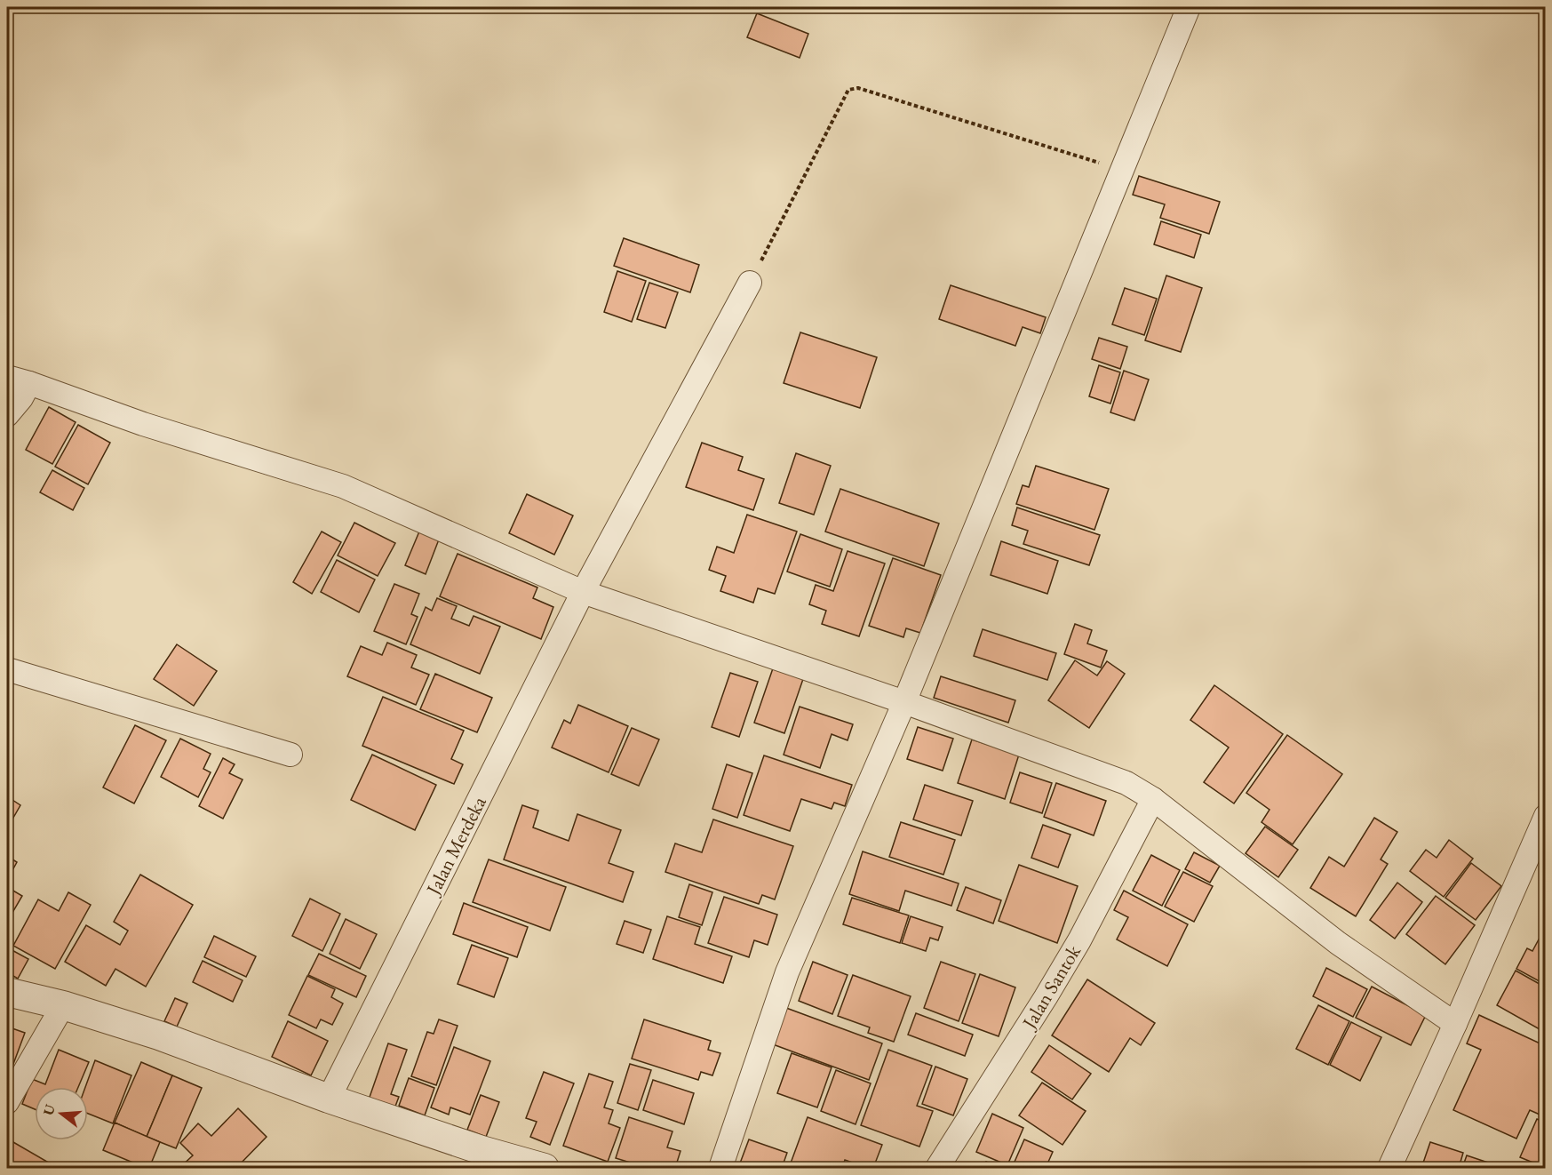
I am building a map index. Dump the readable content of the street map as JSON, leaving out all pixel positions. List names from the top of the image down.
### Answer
{
  "streets": {
    "street": ["Jalan Merdeka", "Jalan Santok"]
  },
  "north": "left"
}
